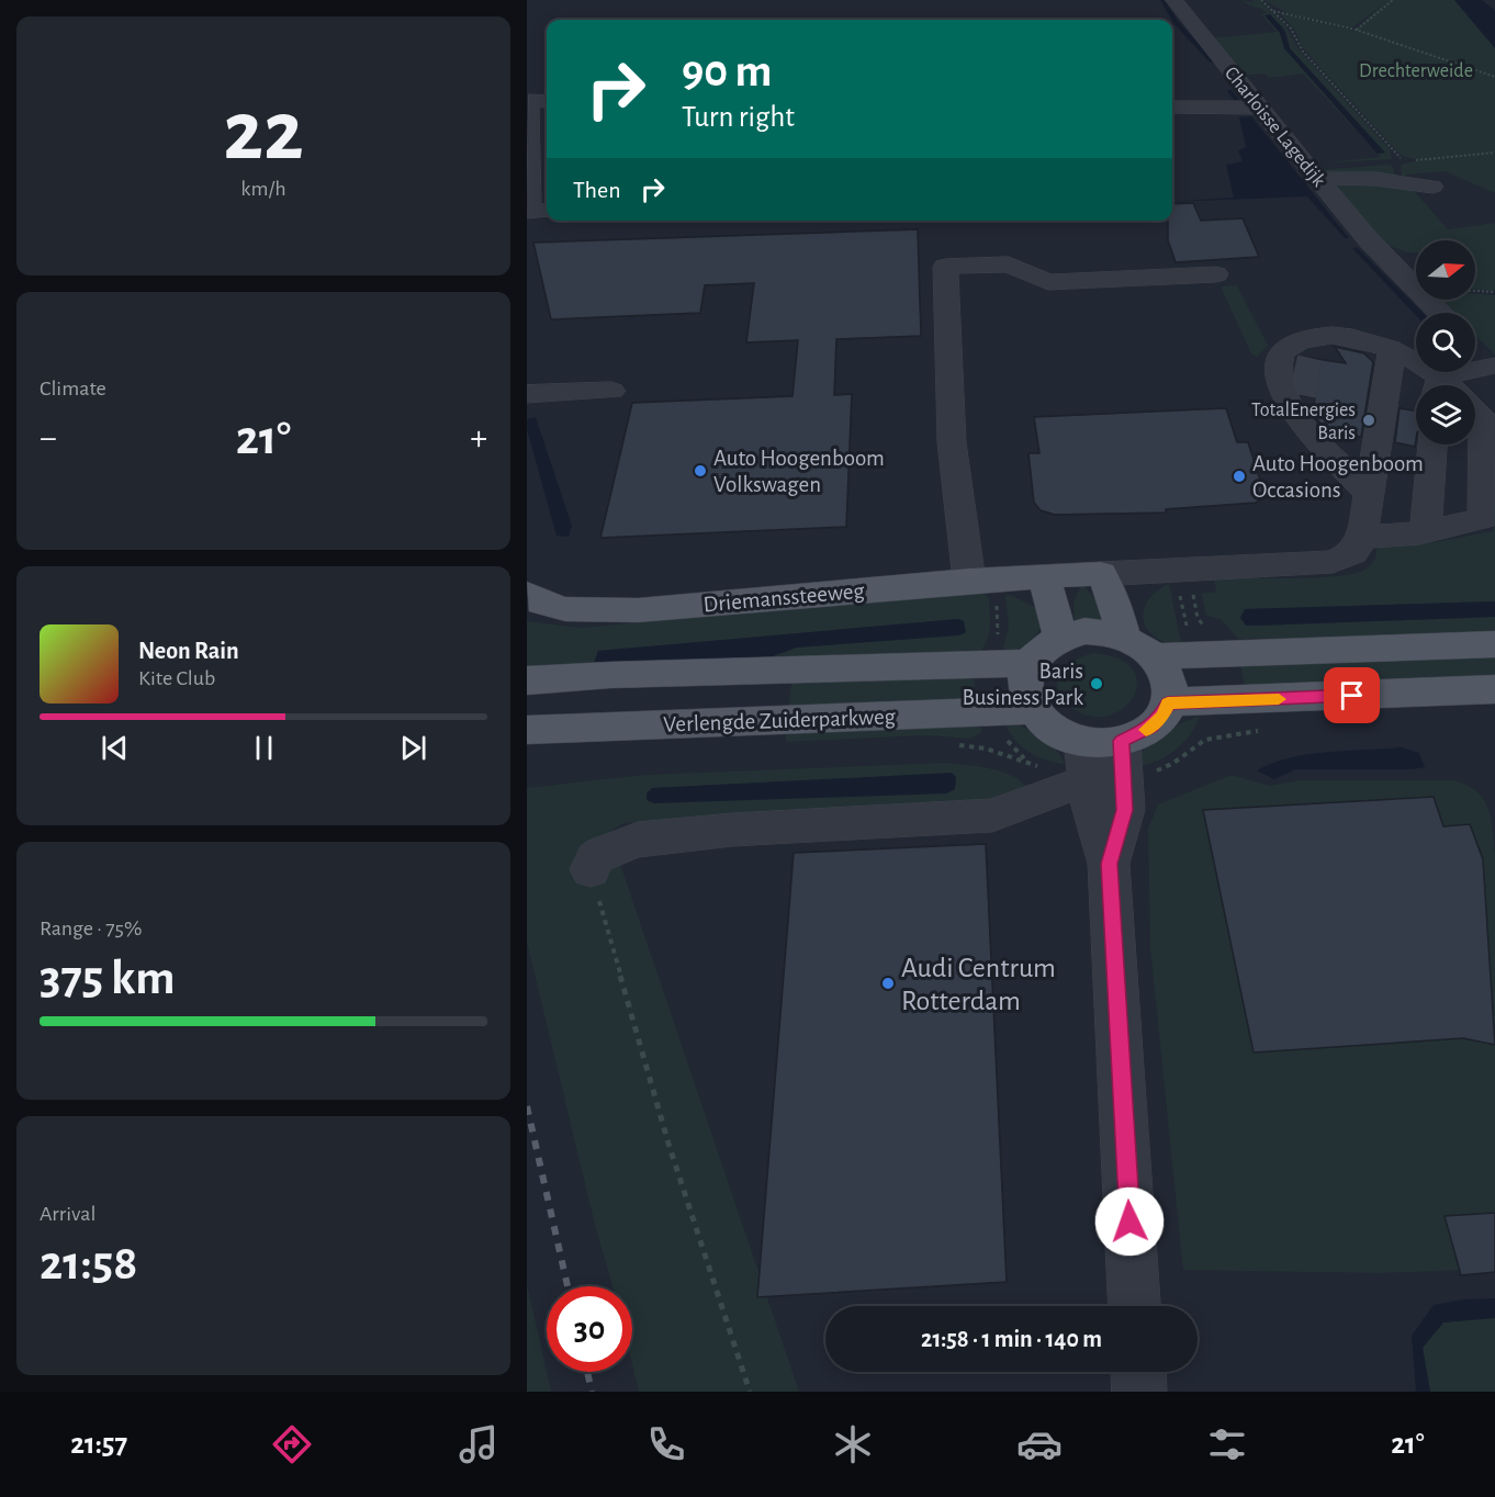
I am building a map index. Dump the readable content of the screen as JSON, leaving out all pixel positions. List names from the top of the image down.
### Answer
{
  "streets": {
    "main road": ["Driemanssteeweg", "Verlengde Zuiderparkweg"],
    "street": ["Charloisse Lagedijk"]
  },
  "parks": ["Drechterweide"],
  "places": [
    "TotalEnergies Baris",
    "Auto Hoogenboom Volkswagen",
    "Auto Hoogenboom Occasions",
    "Baris Business Park",
    "Audi Centrum Rotterdam"
  ],
  "north": "right",
  "page": {
    "tile": [
      ["22", "km/h"],
      "Climate",
      ["Range · 75%", "375 km"],
      ["Arrival", "21:58"]
    ],
    "turn": ["90 m", "Turn right"],
    "then": "Then",
    "heat": ["−", "21°", "+"],
    "song": ["Neon Rain", "Kite Club"],
    "limit": "30",
    "trip": "21:58 · 1 min · 140 m",
    "tabs": ["21:57", "21°"]
  }
}
